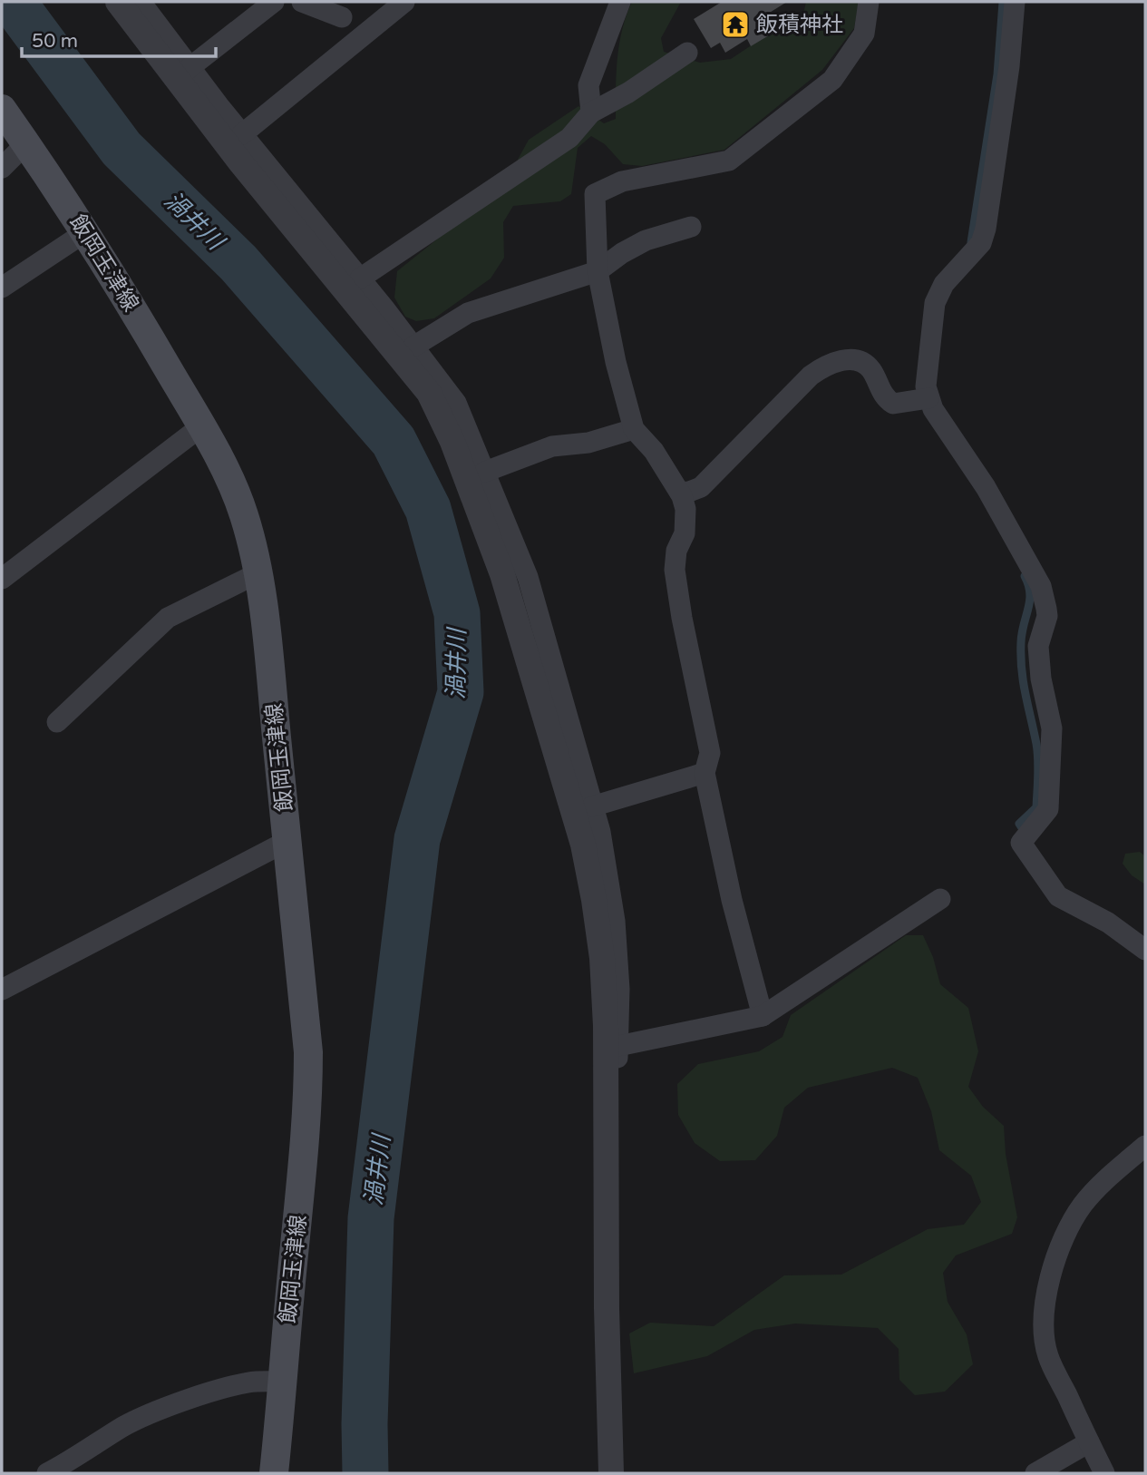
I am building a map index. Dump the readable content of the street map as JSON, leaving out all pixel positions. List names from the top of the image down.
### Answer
{
  "streets": {
    "main road": ["飯岡玉津線"]
  },
  "water": ["渦井川"],
  "places": {
    "temple": ["飯積神社"]
  },
  "scale_bar": "50 m"
}
